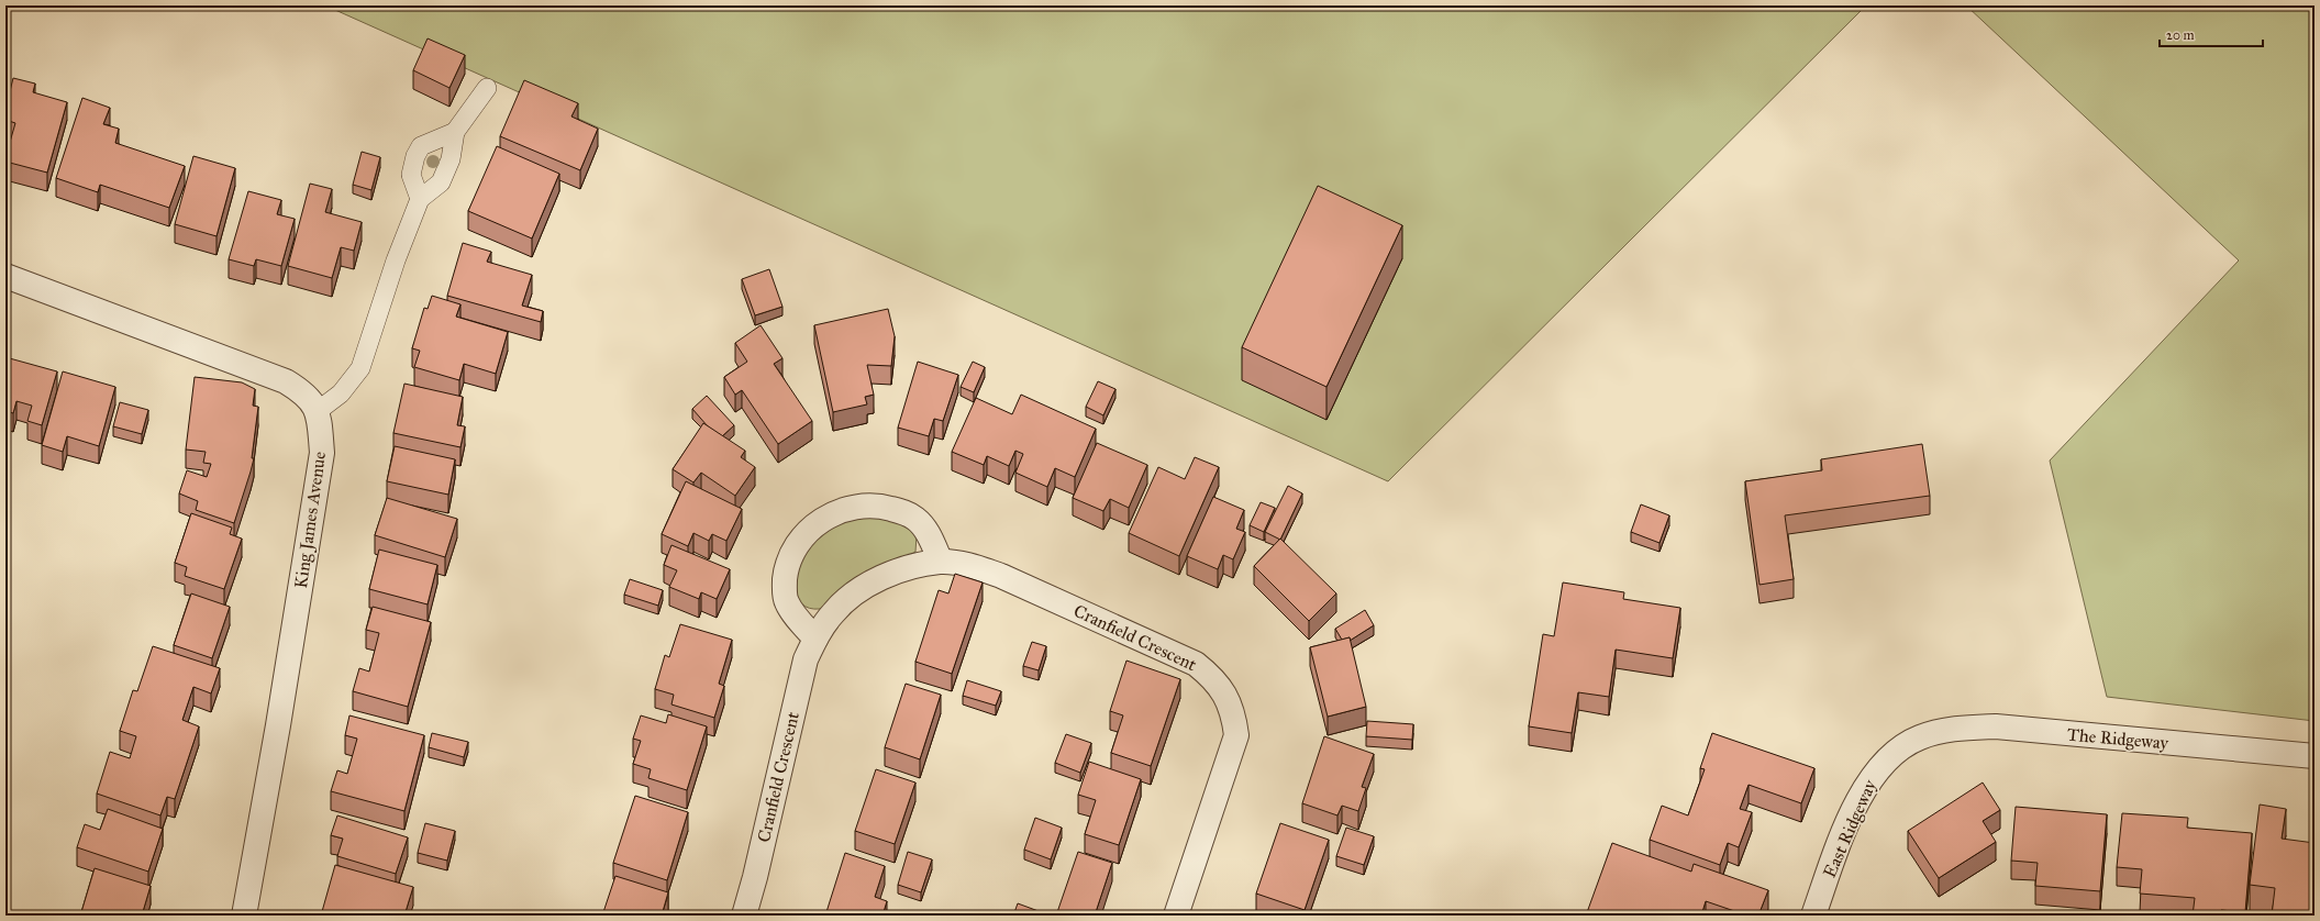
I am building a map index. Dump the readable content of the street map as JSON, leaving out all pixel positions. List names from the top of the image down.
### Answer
{
  "streets": {
    "street": [
      "King James Avenue",
      "Cranfield Crescent",
      "The Ridgeway",
      "East Ridgeway"
    ]
  },
  "crossings": [
    ["The Ridgeway", "East Ridgeway"]
  ],
  "scale_bar": "20 m"
}
